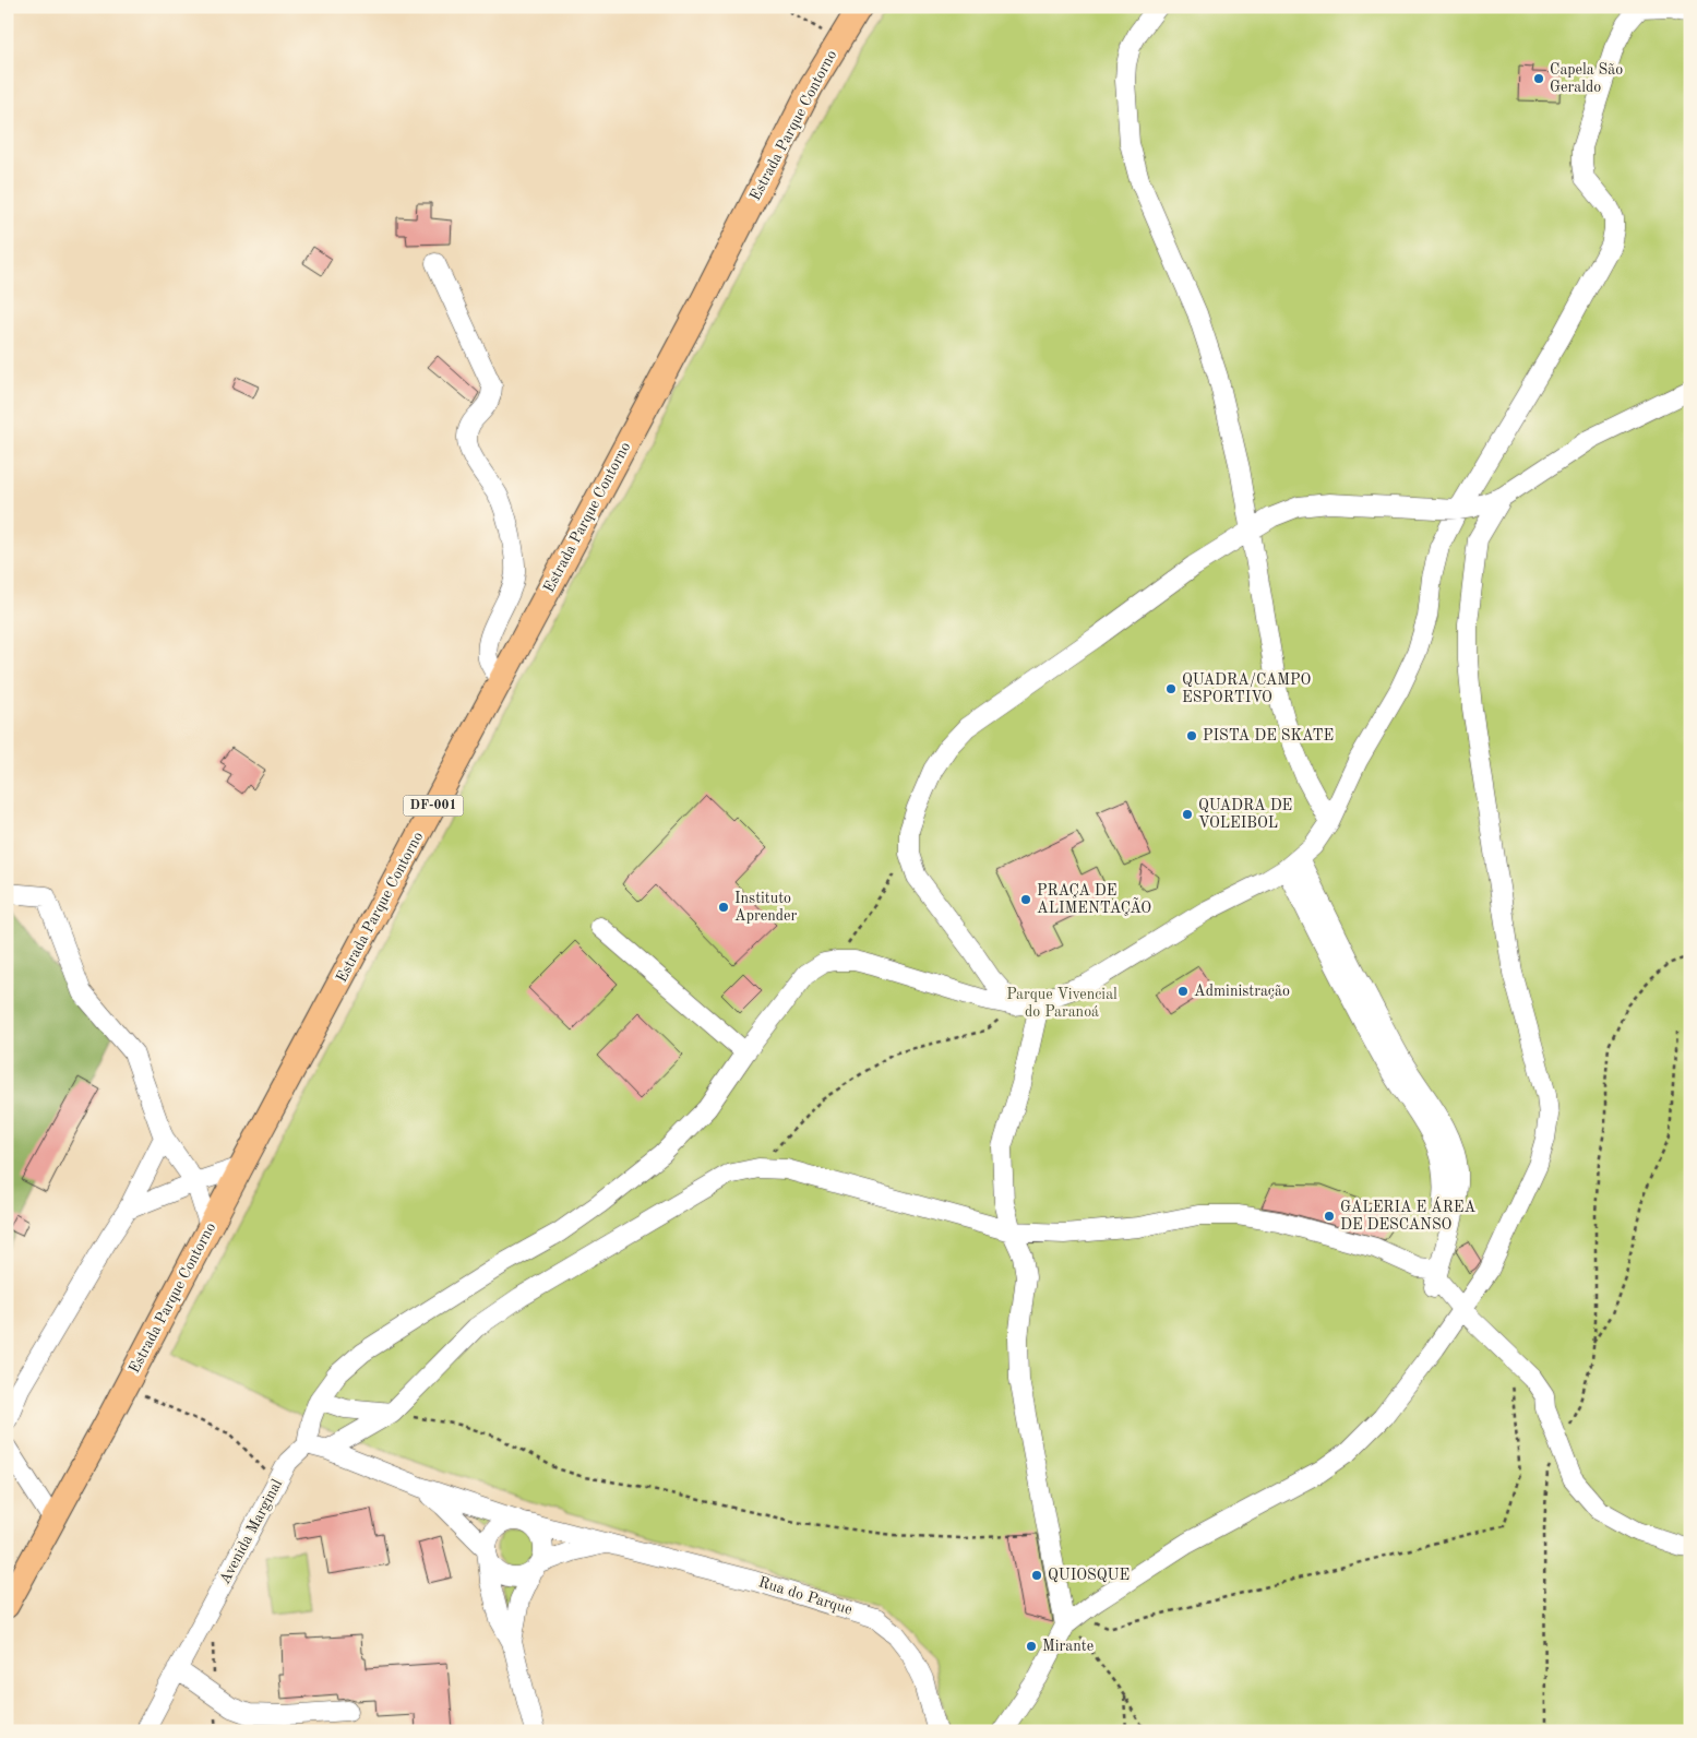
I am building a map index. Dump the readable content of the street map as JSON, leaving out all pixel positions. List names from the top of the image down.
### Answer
{
  "streets": {
    "main road": ["Estrada Parque Contorno", "DF-001"],
    "street": ["Avenida Marginal", "Rua do Parque"]
  },
  "parks": ["Parque Vivencial do Paranoá"],
  "places": [
    "Capela São Geraldo",
    "QUADRA/CAMPO ESPORTIVO",
    "PISTA DE SKATE",
    "QUADRA DE VOLEIBOL",
    "PRAÇA DE ALIMENTAÇÃO",
    "Instituto Aprender",
    "Administração",
    "GALERIA E ÁREA DE DESCANSO",
    "QUIOSQUE",
    "Mirante"
  ]
}
